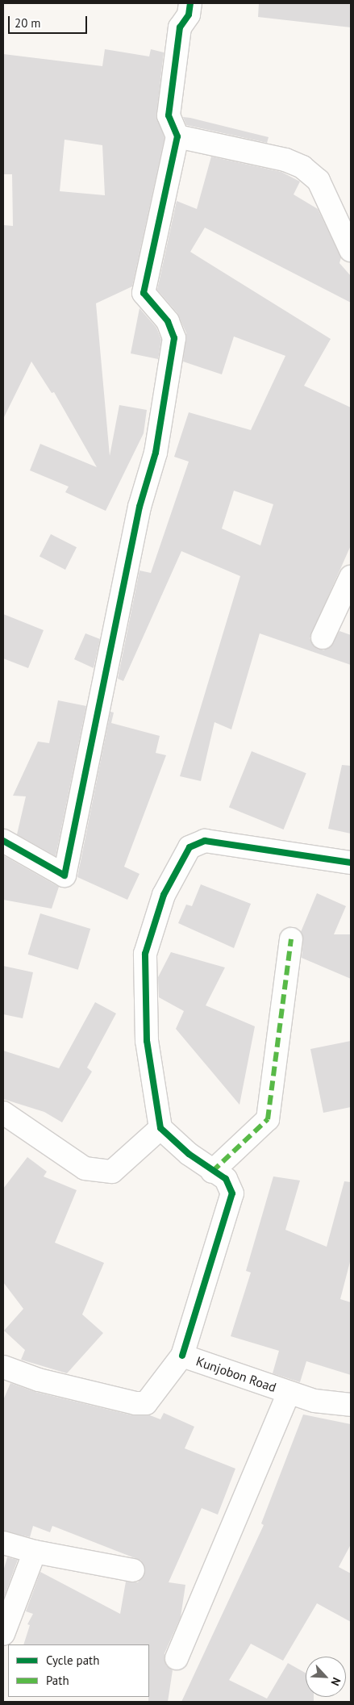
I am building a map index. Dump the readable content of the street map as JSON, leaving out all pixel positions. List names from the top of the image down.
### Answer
{
  "streets": {
    "street": ["Kunjobon Road"]
  },
  "legend": ["Cycle path", "Path"],
  "scale_bar": "20 m",
  "north": "bottom right"
}
